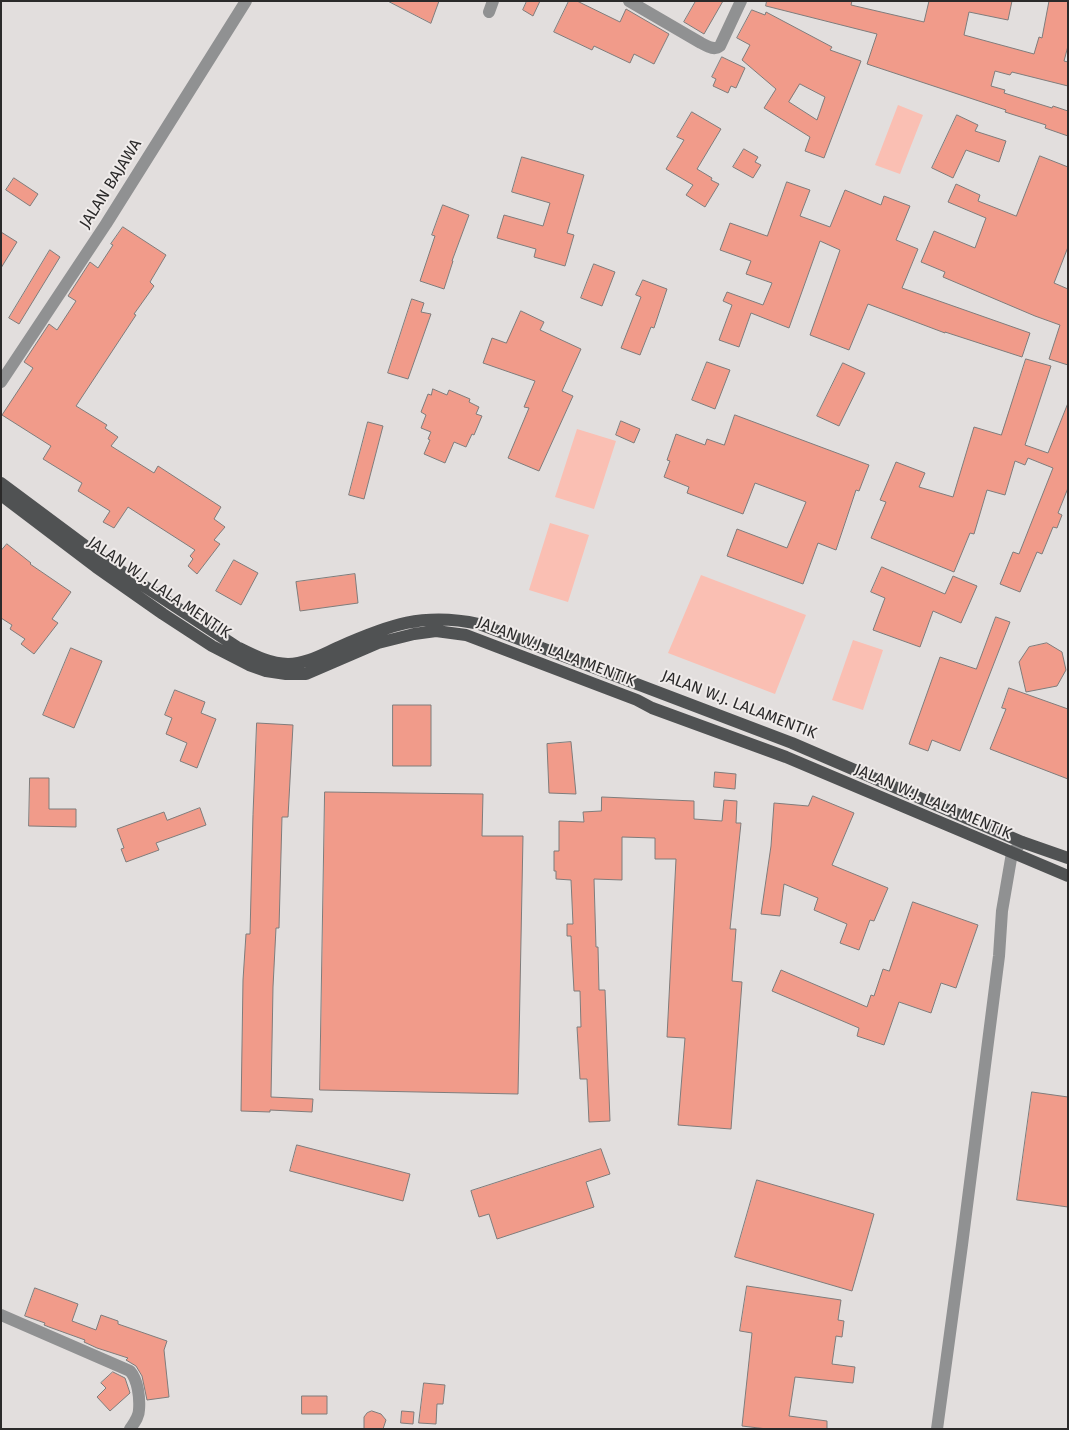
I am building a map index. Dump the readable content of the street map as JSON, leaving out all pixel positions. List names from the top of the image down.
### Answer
{
  "streets": {
    "main road": ["JALAN W.J. LALA MENTIK", "JALAN W.J. LALAMENTIK"],
    "street": ["JALAN BAJAWA"]
  }
}
